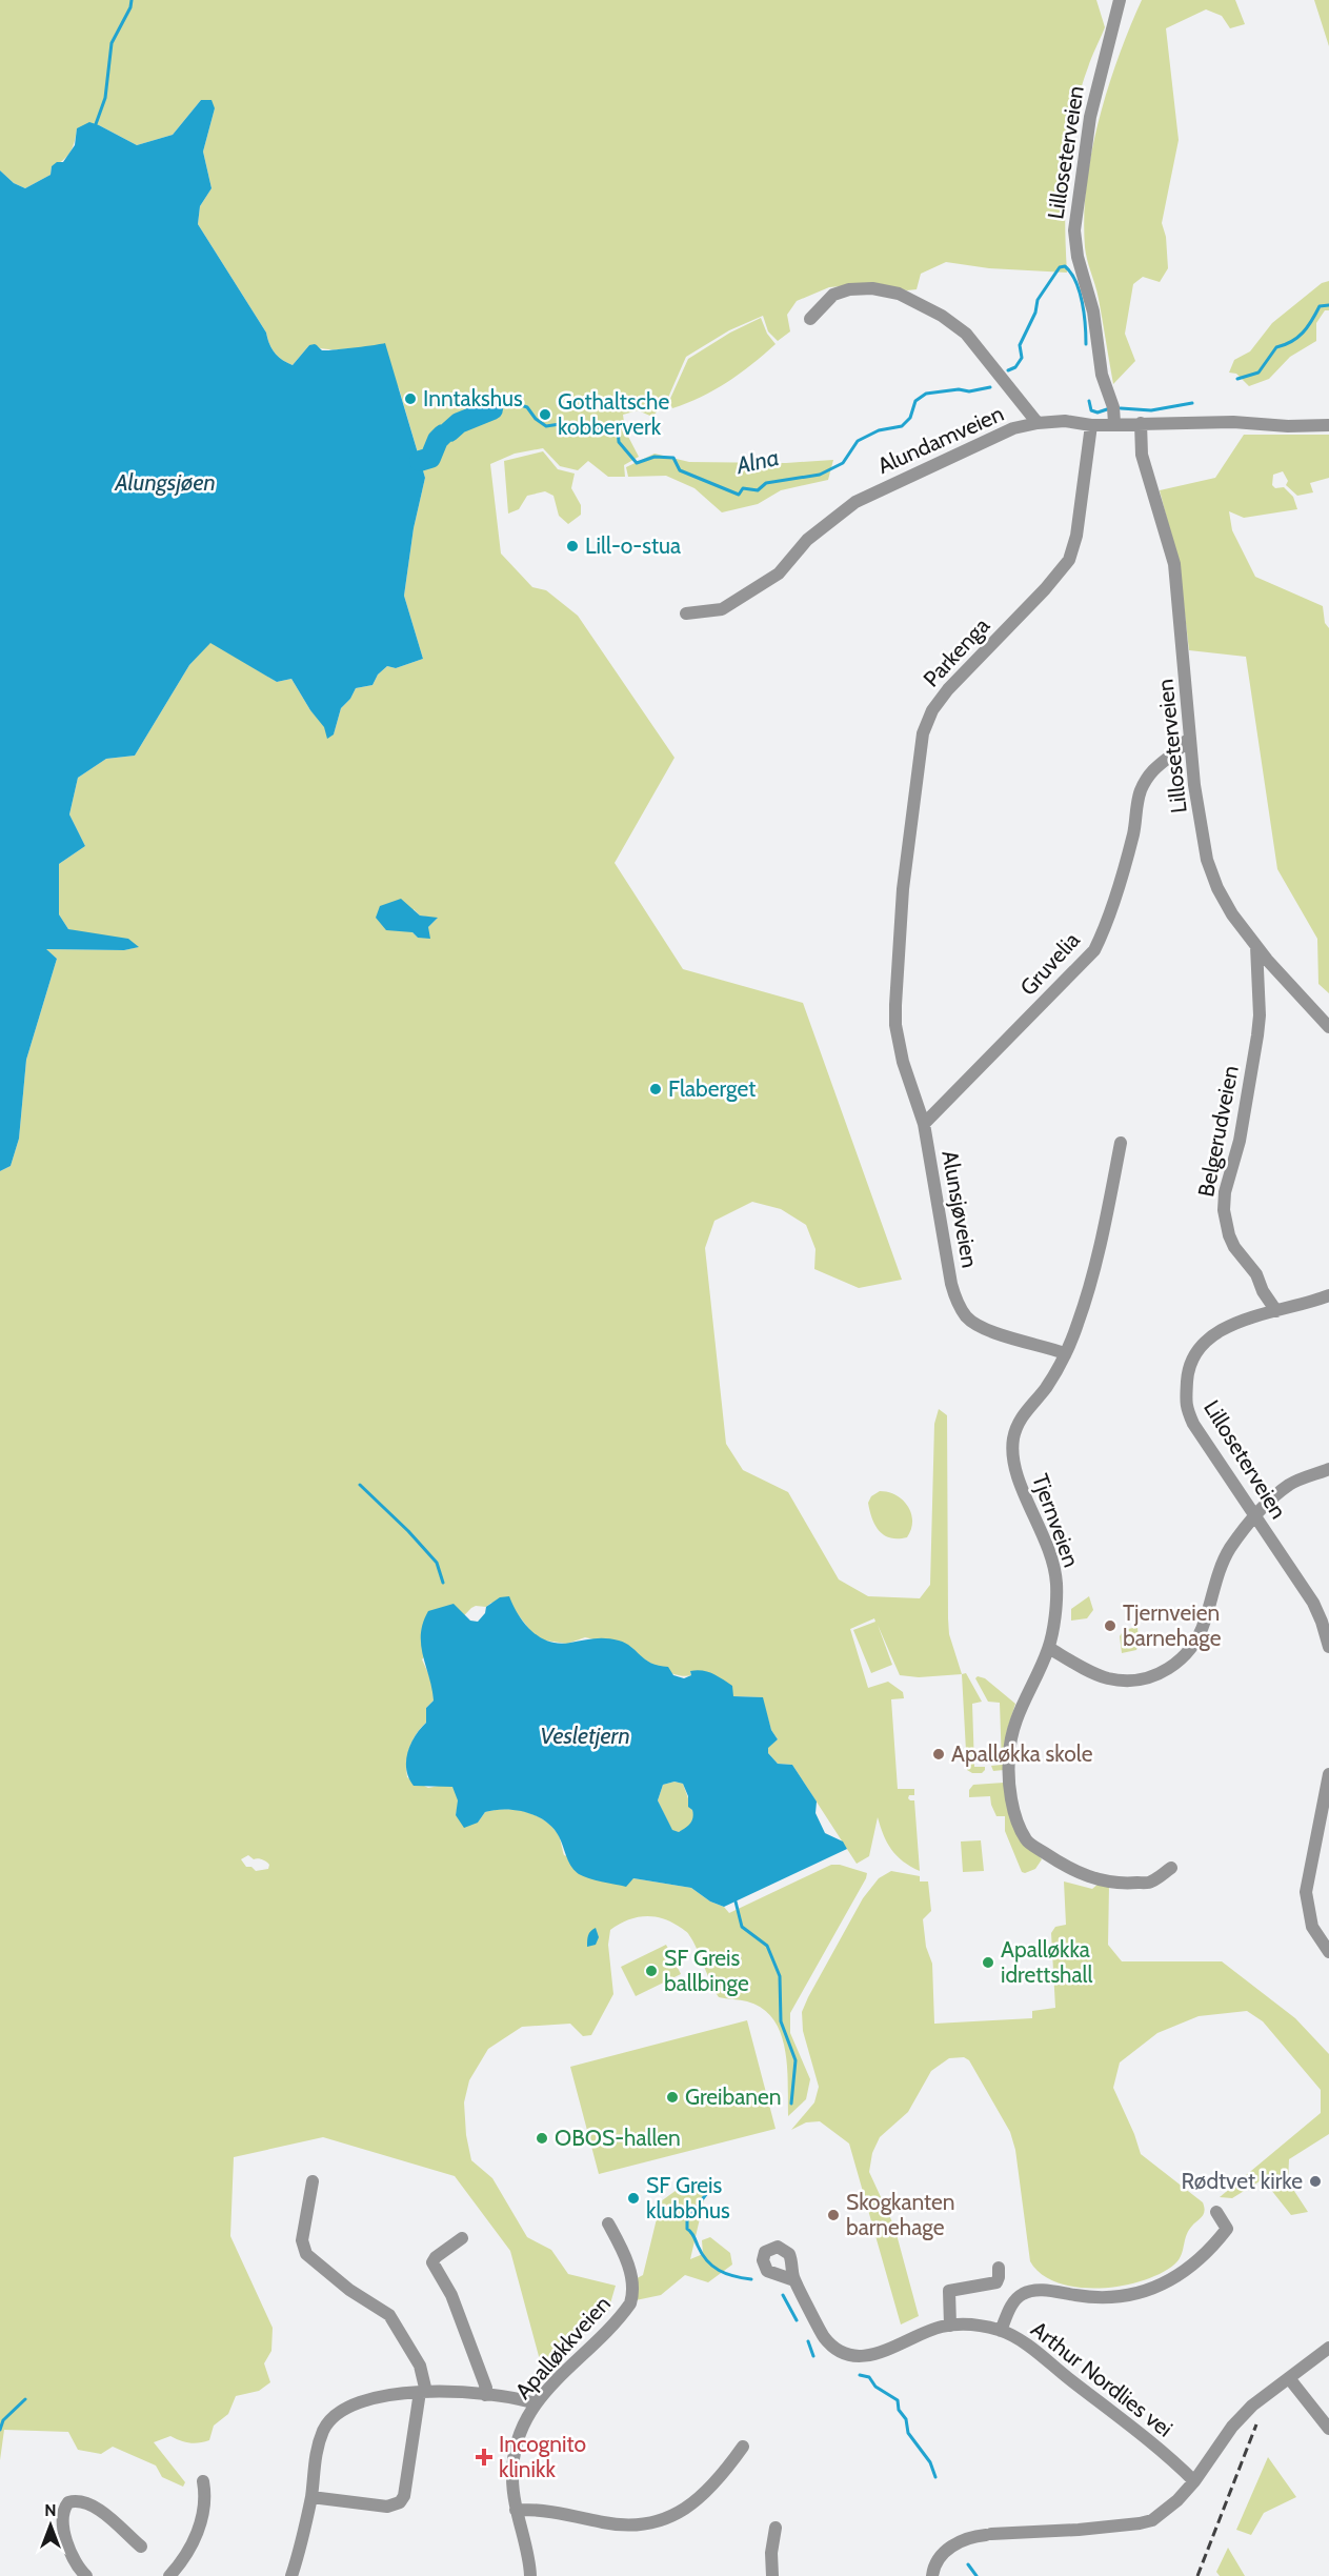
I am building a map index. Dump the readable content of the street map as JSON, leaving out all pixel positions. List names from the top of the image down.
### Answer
{
  "streets": {
    "street": [
      "Lilloseterveien",
      "Alundamveien",
      "Parkenga",
      "Gruvelia",
      "Belgerudveien",
      "Alunsjøveien",
      "Tjernveien",
      "Apalløkkveien",
      "Arthur Nordlies vei"
    ]
  },
  "crossings": [
    ["Lilloseterveien", "Alundamveien"],
    ["Lilloseterveien", "Gruvelia"],
    ["Lilloseterveien", "Belgerudveien"],
    ["Alundamveien", "Parkenga"],
    ["Parkenga", "Alunsjøveien"],
    ["Gruvelia", "Alunsjøveien"],
    ["Alunsjøveien", "Tjernveien"]
  ],
  "water": ["Alna", "Alungsjøen", "Vesletjern"],
  "places": {
    "other": [
      "Inntakshus",
      "Gothaltsche kobberverk",
      "Lill-o-stua",
      "Flaberget",
      "Tjernveien barnehage",
      "Apalløkka skole",
      "Apalløkka idrettshall",
      "SF Greis ballbinge",
      "Greibanen",
      "OBOS-hallen",
      "Rødtvet kirke",
      "SF Greis klubbhus",
      "Skogkanten barnehage"
    ],
    "health": ["Incognito klinikk"]
  },
  "north": "top"
}
